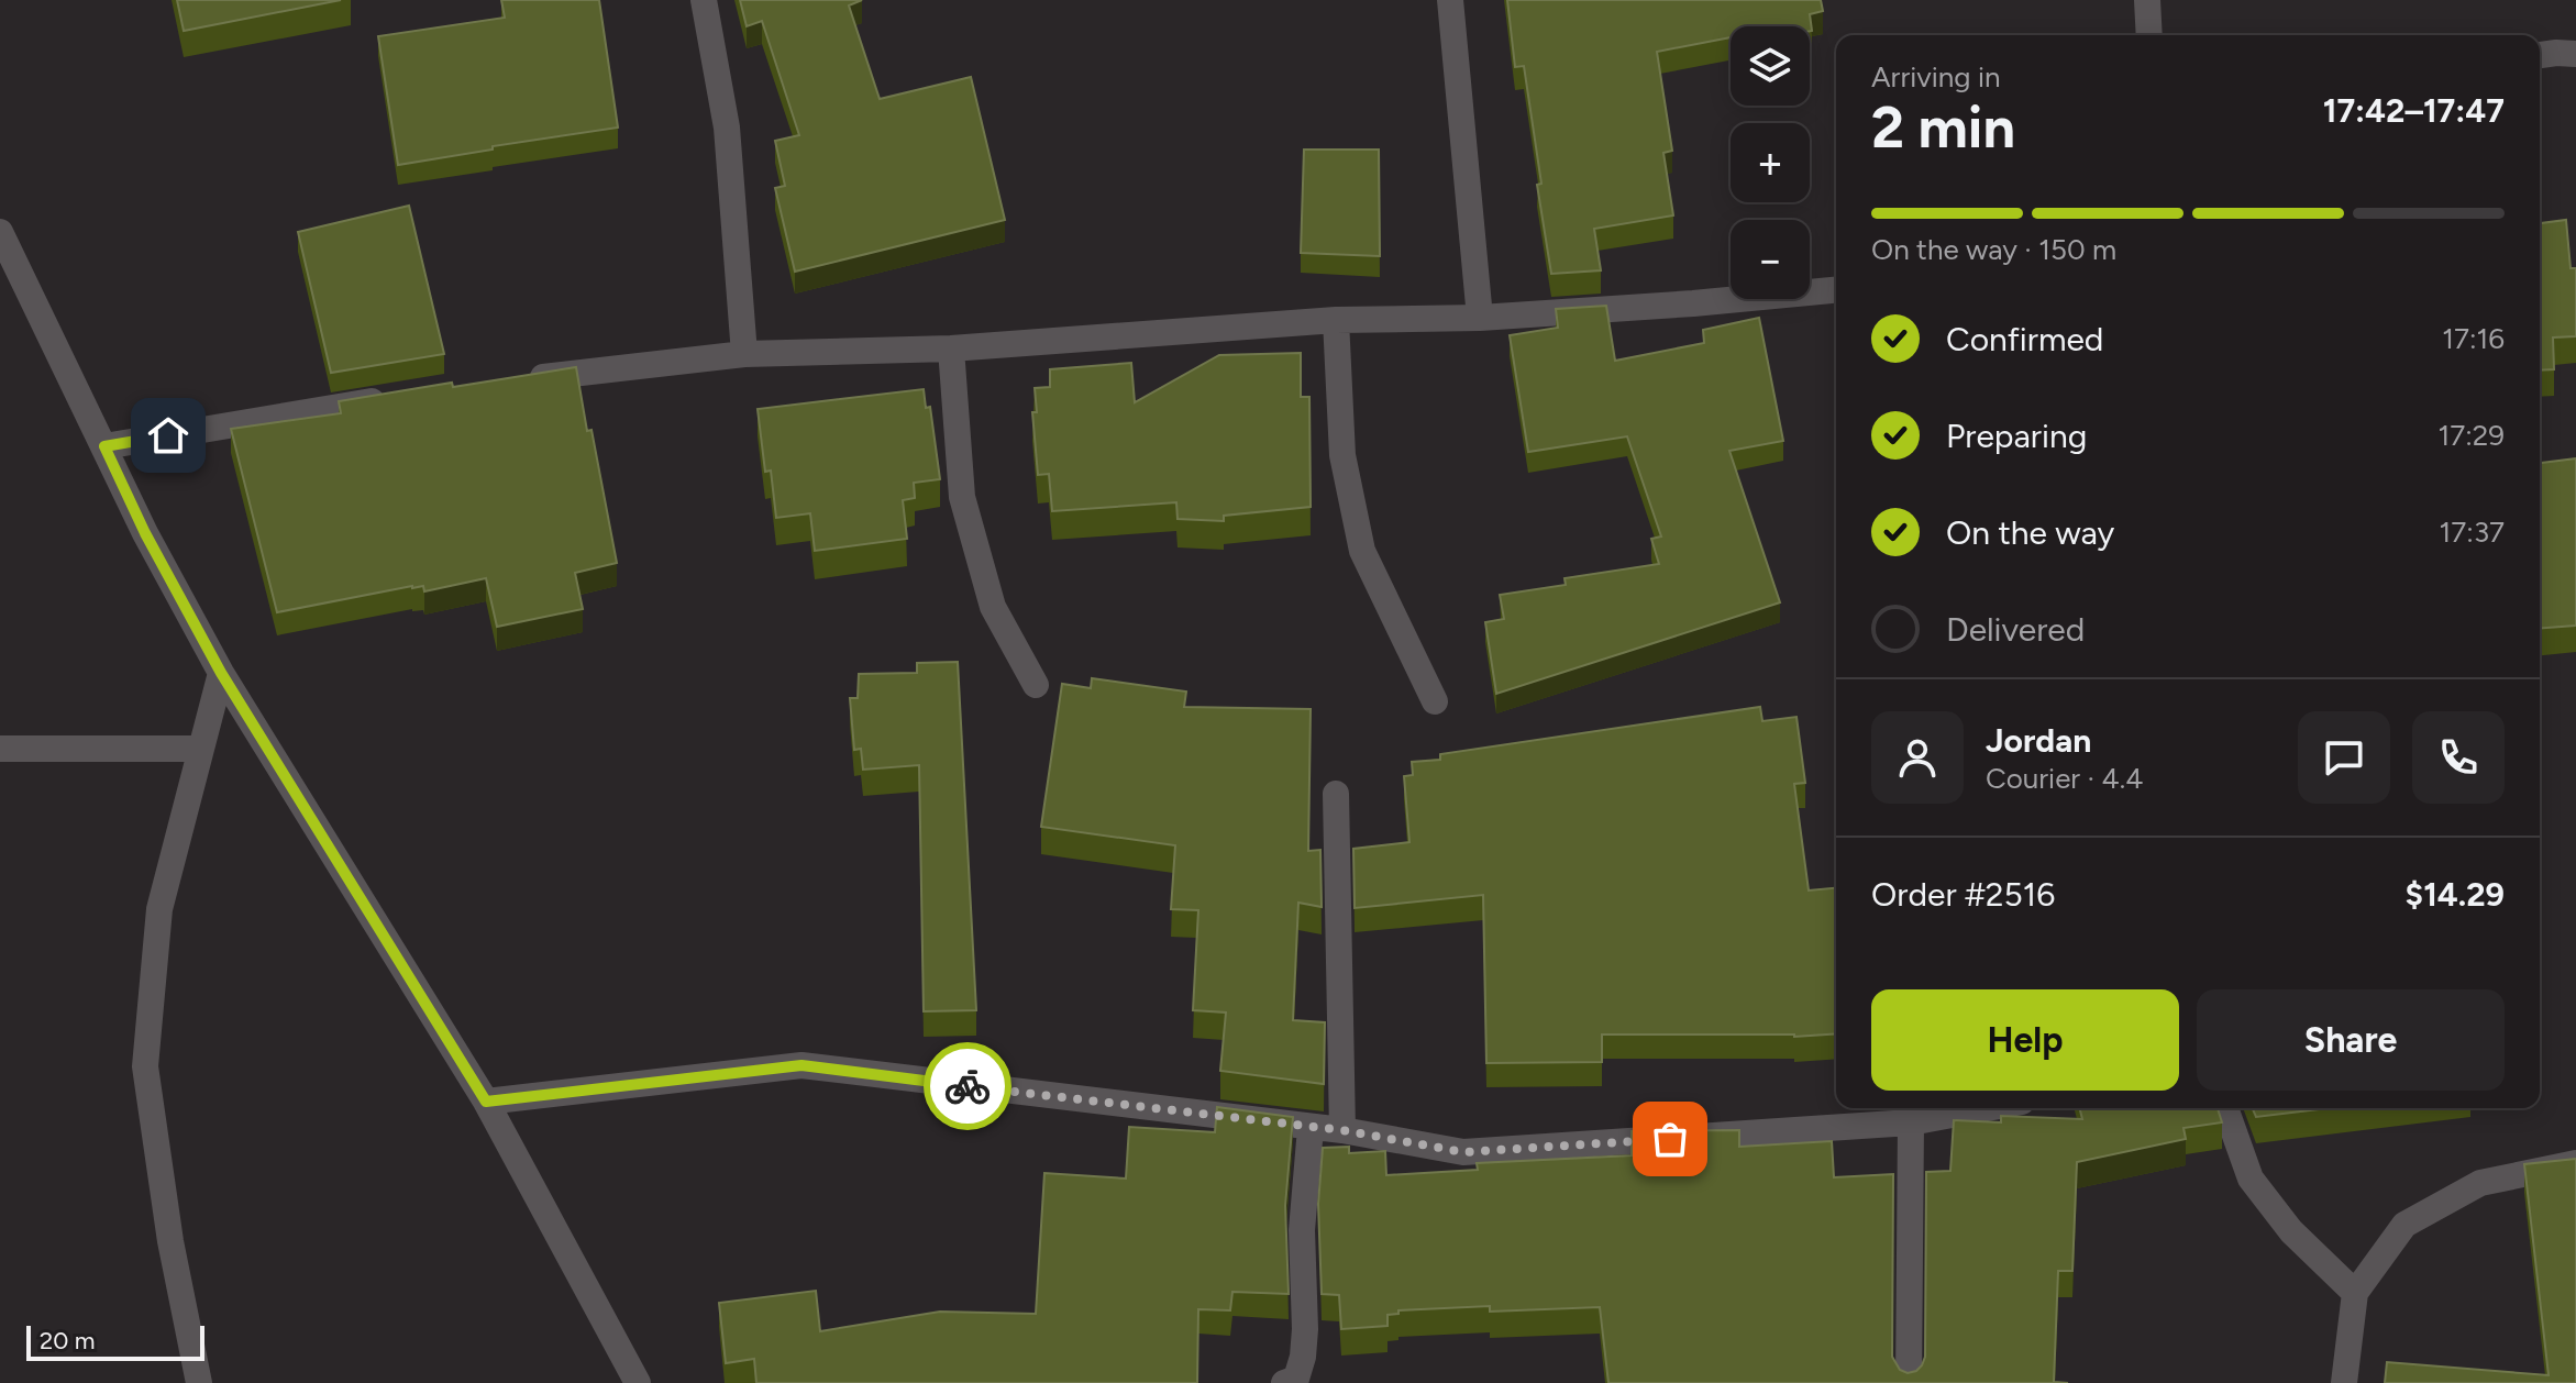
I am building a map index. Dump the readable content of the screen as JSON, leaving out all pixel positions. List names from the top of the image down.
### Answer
{
  "scale_bar": "20 m",
  "page": {
    "map_buttons": ["+", "−"],
    "heading": ["2 min", "Arriving in", "17:42–17:47"],
    "panel": [
      "Jordan",
      "Courier · 4.4",
      "Order #2516",
      "$14.29"
    ],
    "bar": "On the way · 150 m",
    "list": [
      ["Confirmed", "17:16"],
      ["Preparing", "17:29"],
      ["On the way", "17:37"],
      "Delivered"
    ],
    "buttons": ["Help", "Share"],
    "scale": "20 m"
  }
}
